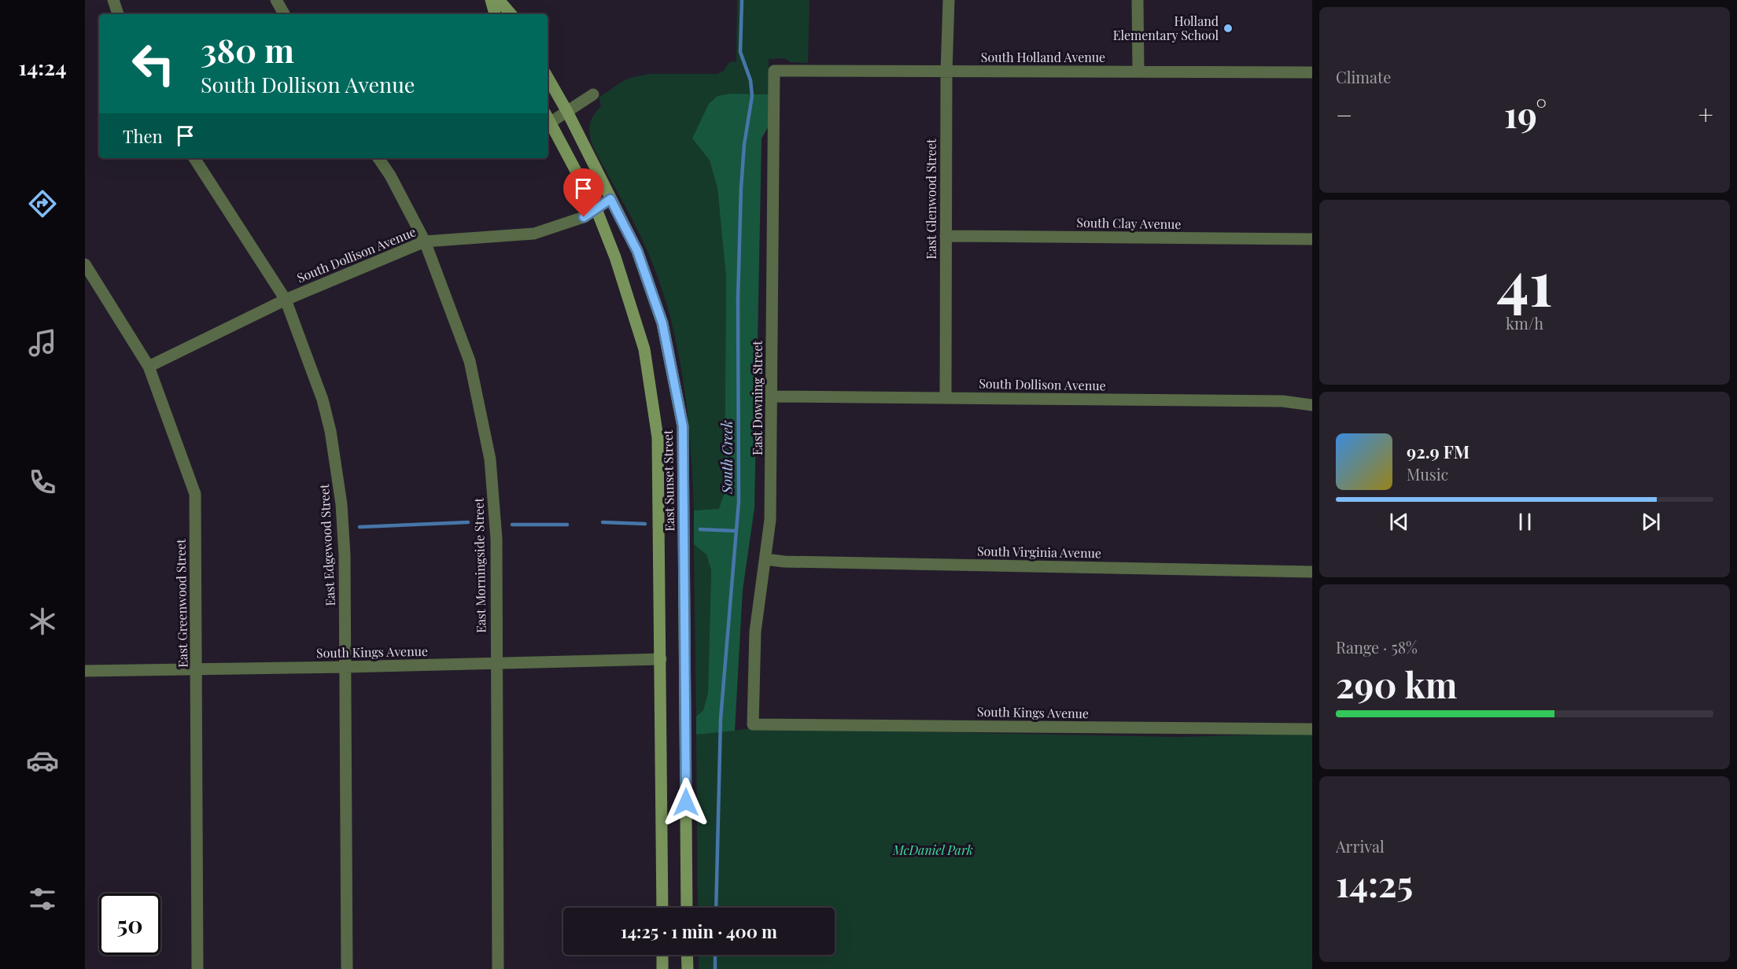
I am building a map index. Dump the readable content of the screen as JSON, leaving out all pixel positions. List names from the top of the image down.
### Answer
{
  "streets": {
    "main road": ["East Sunset Street"],
    "street": [
      "South Holland Avenue",
      "East Glenwood Street",
      "South Clay Avenue",
      "South Dollison Avenue",
      "East Downing Street",
      "East Edgewood Street",
      "South Virginia Avenue",
      "East Morningside Street",
      "East Greenwood Street",
      "South Kings Avenue"
    ]
  },
  "crossings": [
    ["South Holland Avenue", "East Glenwood Street"],
    ["South Holland Avenue", "East Downing Street"],
    ["East Glenwood Street", "South Clay Avenue"],
    ["East Glenwood Street", "South Dollison Avenue"],
    ["South Dollison Avenue", "East Downing Street"],
    ["South Dollison Avenue", "East Sunset Street"],
    ["South Dollison Avenue", "East Edgewood Street"],
    ["South Dollison Avenue", "East Morningside Street"],
    ["South Dollison Avenue", "East Greenwood Street"],
    ["East Downing Street", "South Virginia Avenue"],
    ["East Downing Street", "South Kings Avenue"],
    ["East Sunset Street", "South Kings Avenue"],
    ["East Edgewood Street", "South Kings Avenue"],
    ["East Morningside Street", "South Kings Avenue"],
    ["East Greenwood Street", "South Kings Avenue"]
  ],
  "water": ["South Creek"],
  "parks": ["McDaniel Park"],
  "places": ["Holland Elementary School"],
  "page": {
    "tabs": "14:24",
    "tile": [
      "Climate",
      ["41", "km/h"],
      ["Range · 58%", "290 km"],
      ["Arrival", "14:25"]
    ],
    "turn": ["380 m", "South Dollison Avenue"],
    "heat": ["−", "19°", "+"],
    "then": "Then",
    "song": ["92.9 FM", "Music"],
    "limit": "50",
    "trip": "14:25 · 1 min · 400 m"
  }
}
